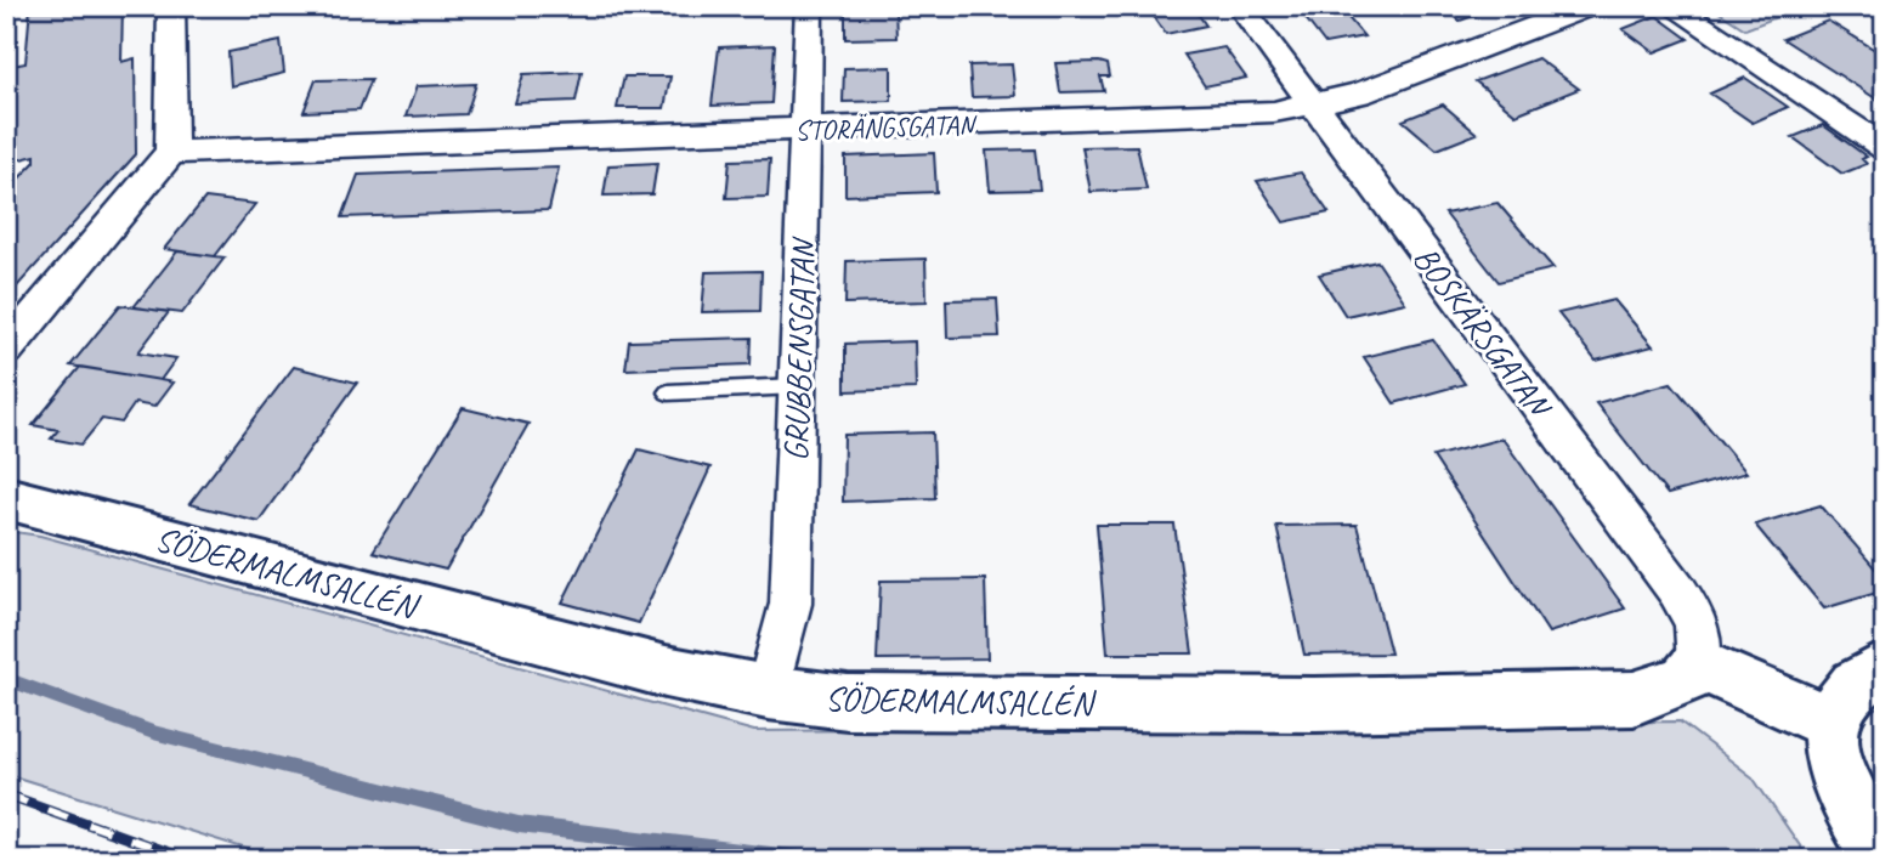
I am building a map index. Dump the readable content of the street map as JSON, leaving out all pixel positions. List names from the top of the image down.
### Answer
{
  "streets": {
    "street": [
      "STORÄNGSGATAN",
      "BOSKÄRSGATAN",
      "GRUBBENSGATAN",
      "SÖDERMALMSALLÉN"
    ]
  },
  "crossings": [
    ["STORÄNGSGATAN", "BOSKÄRSGATAN"],
    ["STORÄNGSGATAN", "GRUBBENSGATAN"],
    ["BOSKÄRSGATAN", "SÖDERMALMSALLÉN"],
    ["GRUBBENSGATAN", "SÖDERMALMSALLÉN"]
  ]
}
